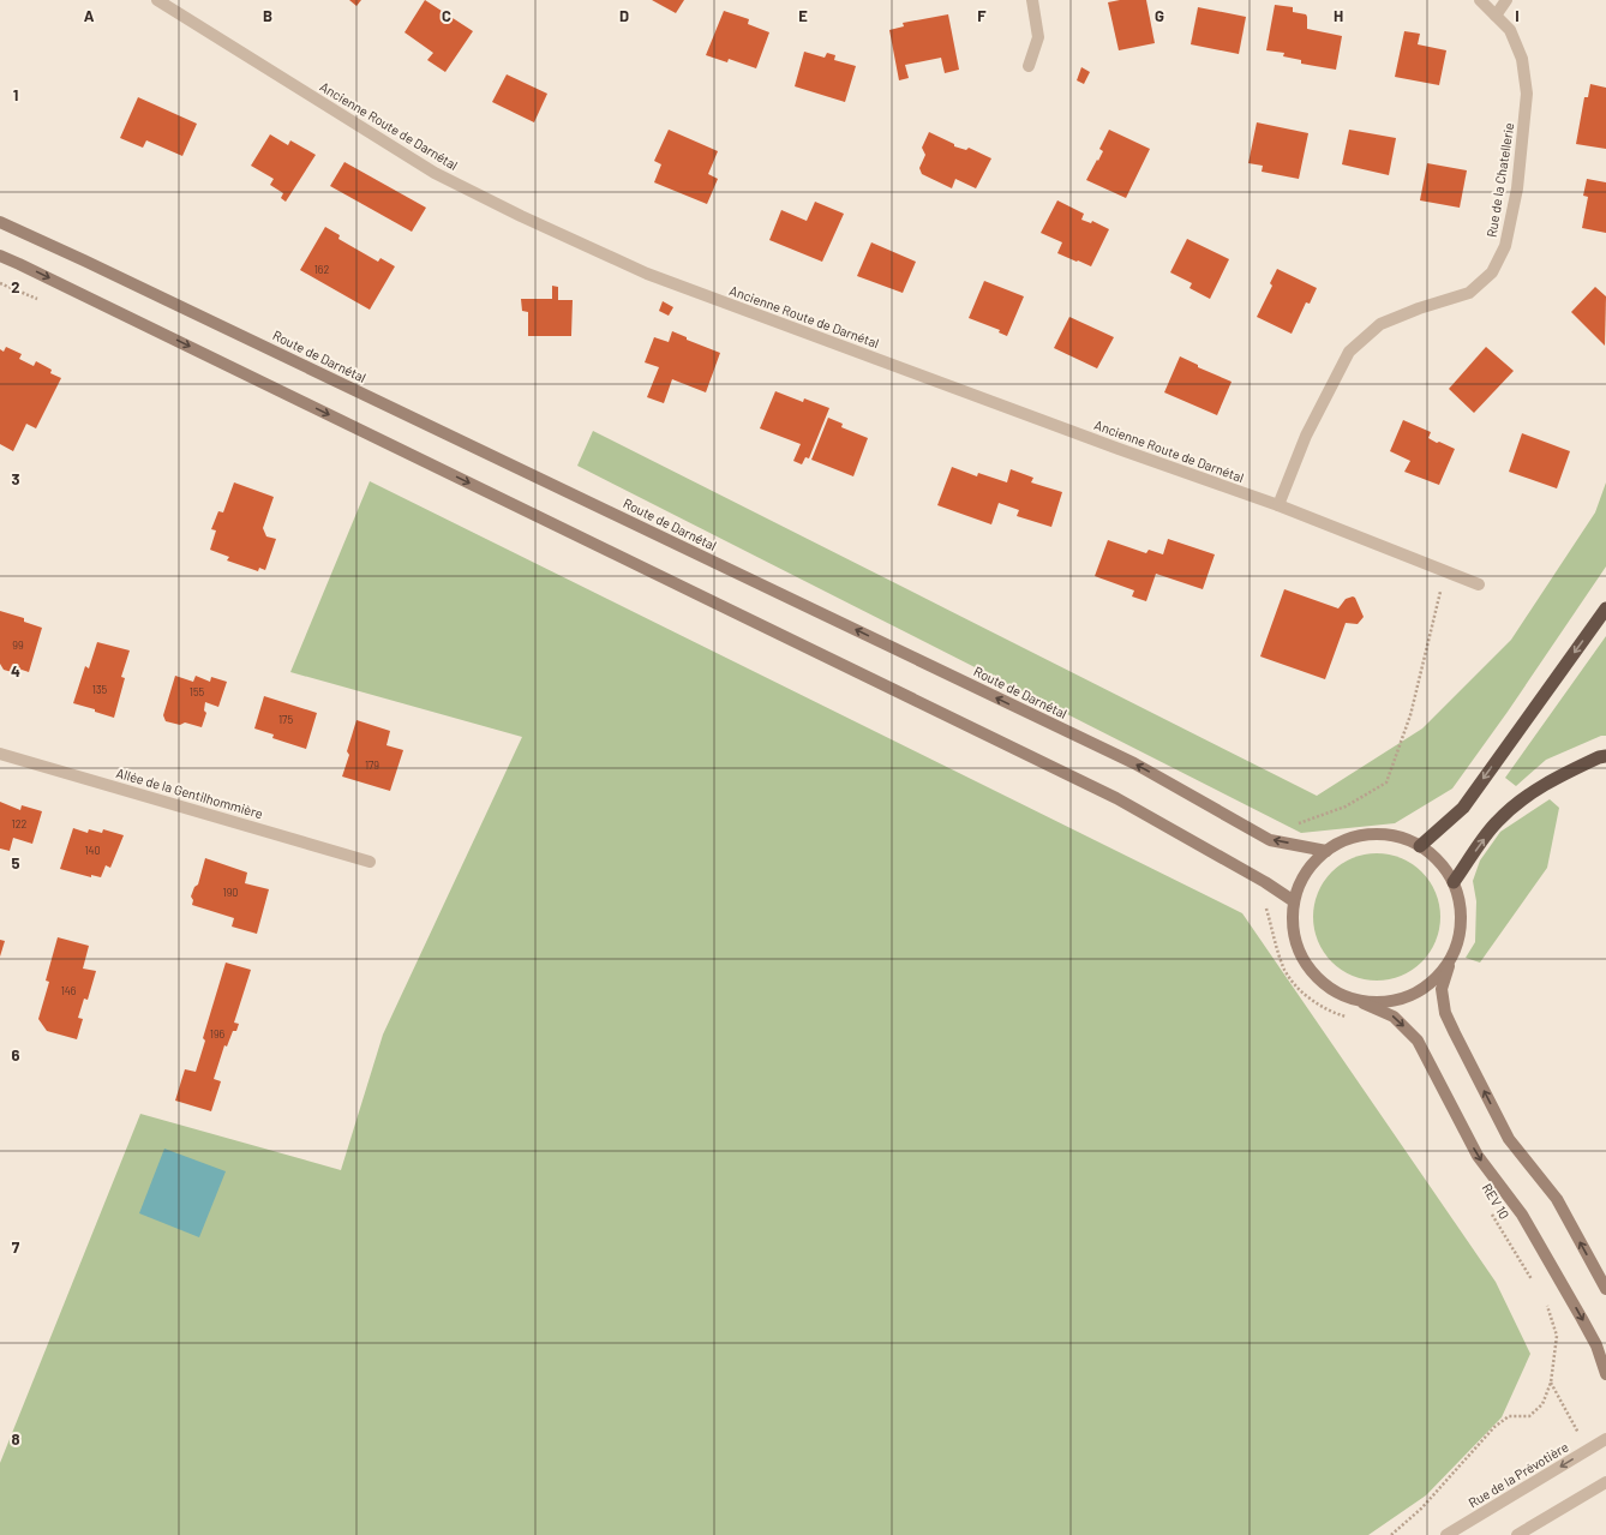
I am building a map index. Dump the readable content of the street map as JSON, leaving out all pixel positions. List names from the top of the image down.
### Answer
{
  "streets": {
    "main road": ["Route de Darnétal"],
    "street": [
      "Ancienne Route de Darnétal",
      "Rue de la Chatellerie",
      "Allée de la Gentilhommière",
      "Rue de la Prévotière"
    ],
    "path": ["REV 10"]
  },
  "crossings": [
    ["Ancienne Route de Darnétal", "Rue de la Chatellerie"]
  ],
  "house_numbers": [
    "162",
    "99",
    "135",
    "155",
    "175",
    "179",
    "122",
    "140",
    "190",
    "146",
    "196"
  ],
  "grid": {
    "columns": [
      "A",
      "B",
      "C",
      "D",
      "E",
      "F",
      "G",
      "H",
      "I"
    ],
    "rows": [
      "1",
      "2",
      "3",
      "4",
      "5",
      "6",
      "7",
      "8"
    ]
  }
}
